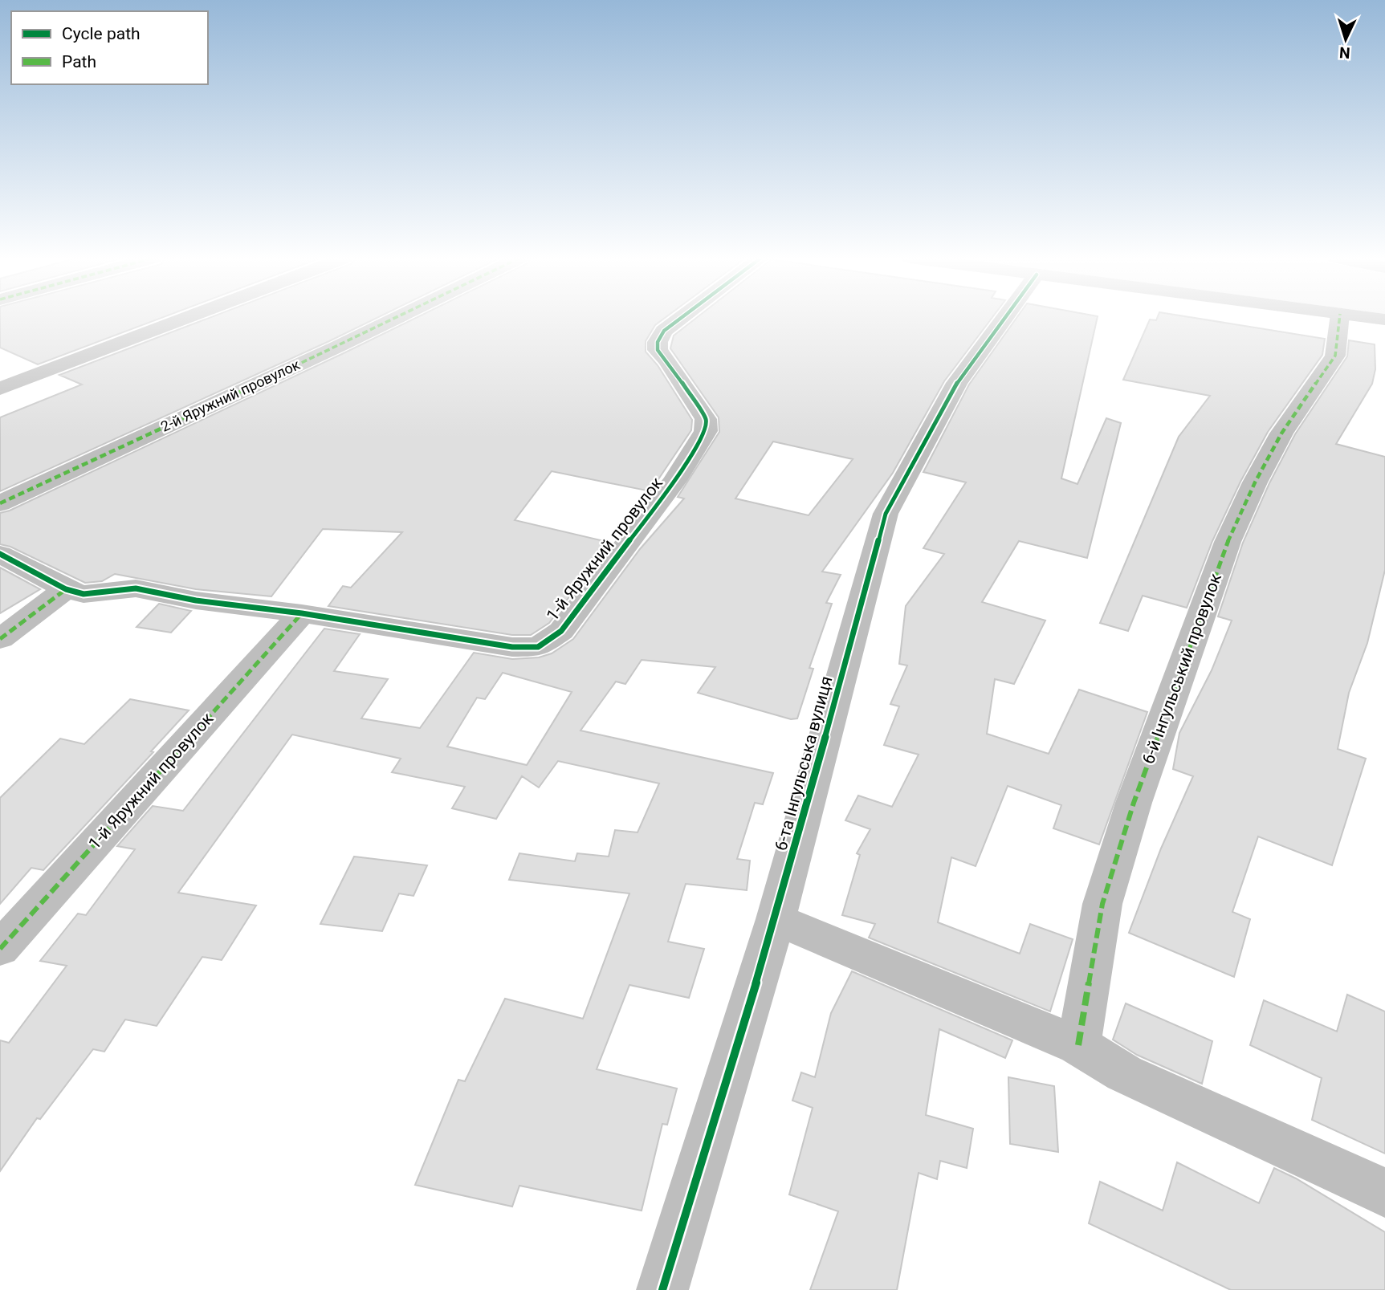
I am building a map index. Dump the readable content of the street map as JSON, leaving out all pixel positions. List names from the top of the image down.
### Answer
{
  "streets": {
    "street": [
      "2-й Яружний провулок",
      "1-й Яружний провулок",
      "6-й Інгульський провулок",
      "6-та Інгульська вулиця"
    ]
  },
  "legend": ["Cycle path", "Path"],
  "north": "bottom"
}
